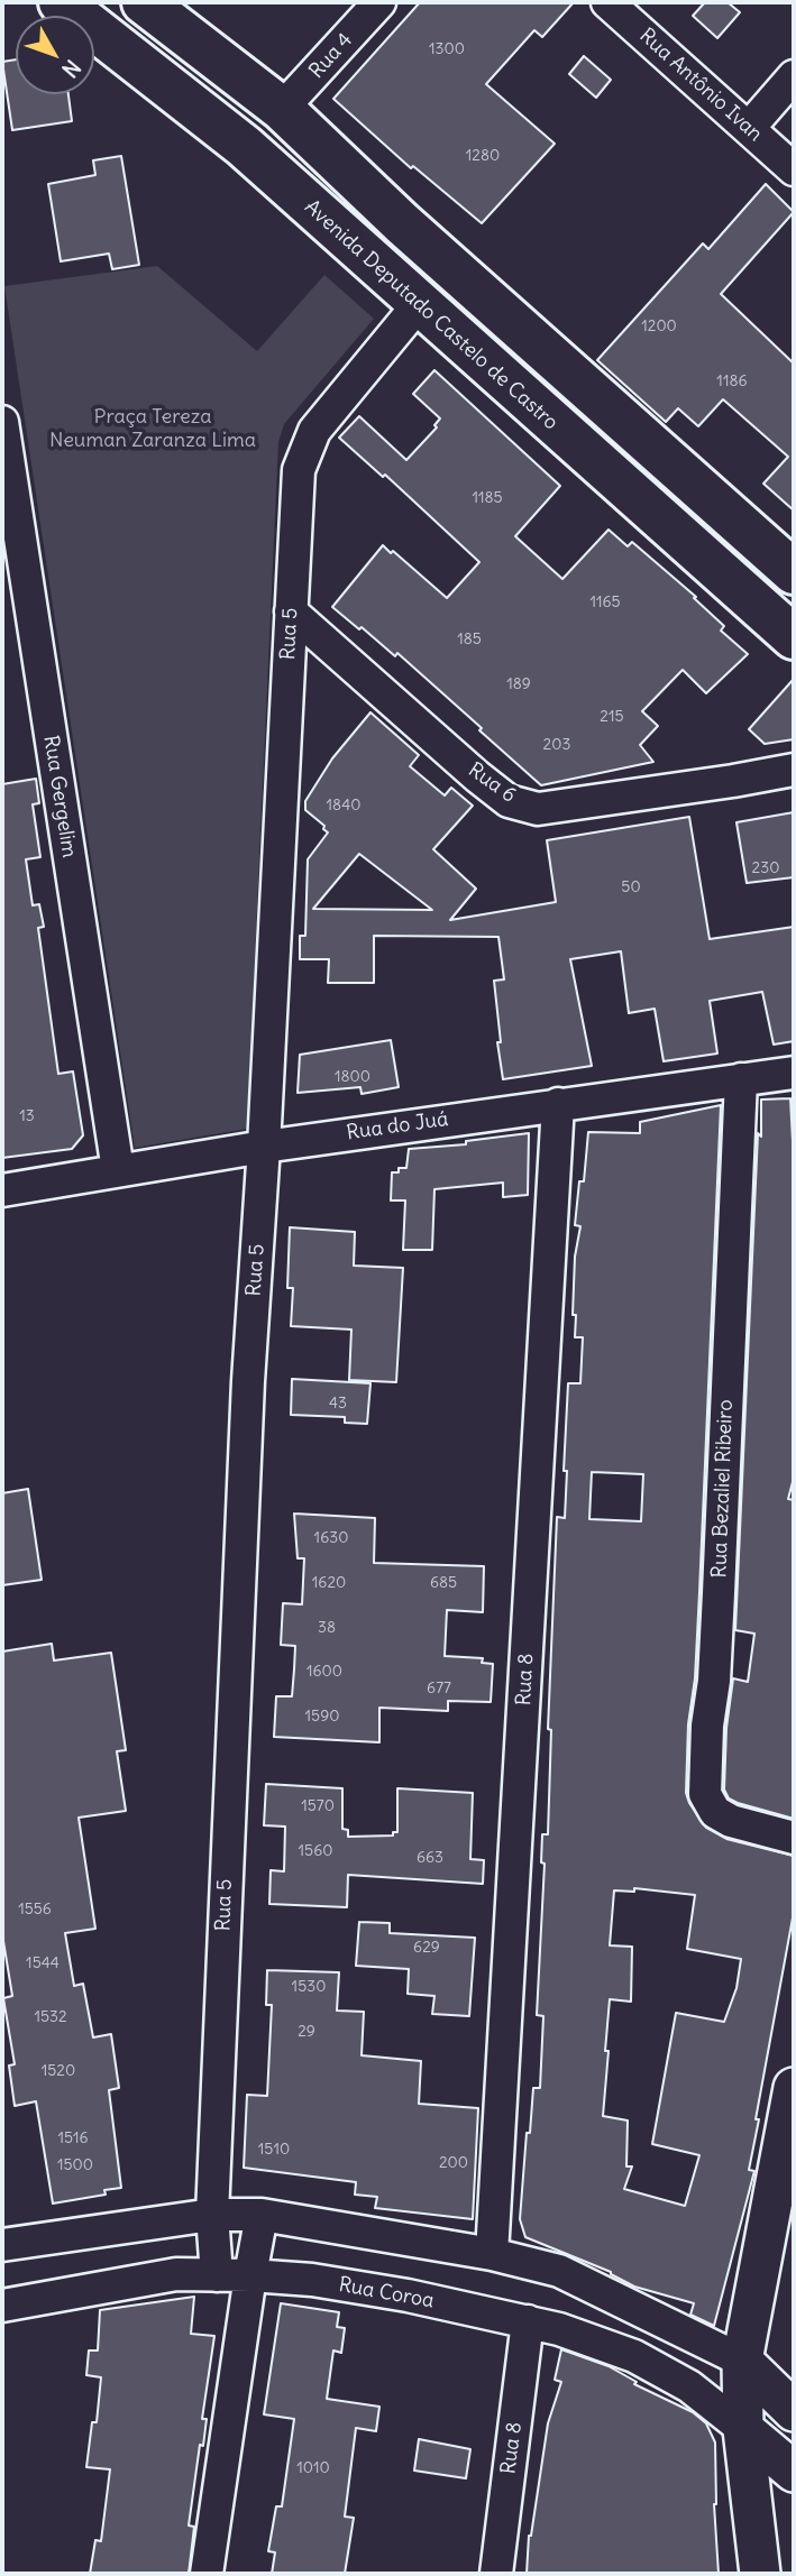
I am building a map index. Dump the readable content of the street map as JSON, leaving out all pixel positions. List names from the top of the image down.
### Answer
{
  "streets": {
    "main road": ["Avenida Deputado Castelo de Castro"],
    "street": [
      "Rua 4",
      "Rua Antônio Ivan",
      "Rua 5",
      "Rua 6",
      "Rua Gergelim",
      "Rua do Juá",
      "Rua Bezaliel Ribeiro",
      "Rua 8",
      "Rua Coroa"
    ]
  },
  "crossings": [
    ["Avenida Deputado Castelo de Castro", "Rua 5"],
    ["Rua 5", "Rua 6"],
    ["Rua 5", "Rua do Juá"],
    ["Rua 5", "Rua Coroa"],
    ["Rua Gergelim", "Rua do Juá"],
    ["Rua do Juá", "Rua Bezaliel Ribeiro"],
    ["Rua do Juá", "Rua 8"],
    ["Rua 8", "Rua Coroa"]
  ],
  "parks": ["Praça Tereza Neuman Zaranza Lima"],
  "house_numbers": [
    "1300",
    "1280",
    "1200",
    "1186",
    "1185",
    "1165",
    "185",
    "189",
    "215",
    "203",
    "1840",
    "230",
    "50",
    "1800",
    "13",
    "43",
    "1630",
    "1620",
    "685",
    "38",
    "1600",
    "677",
    "1590",
    "1570",
    "1560",
    "663",
    "1556",
    "629",
    "1544",
    "1530",
    "1532",
    "29",
    "1520",
    "1516",
    "1510",
    "200",
    "1500",
    "1010"
  ],
  "north": "bottom right"
}
